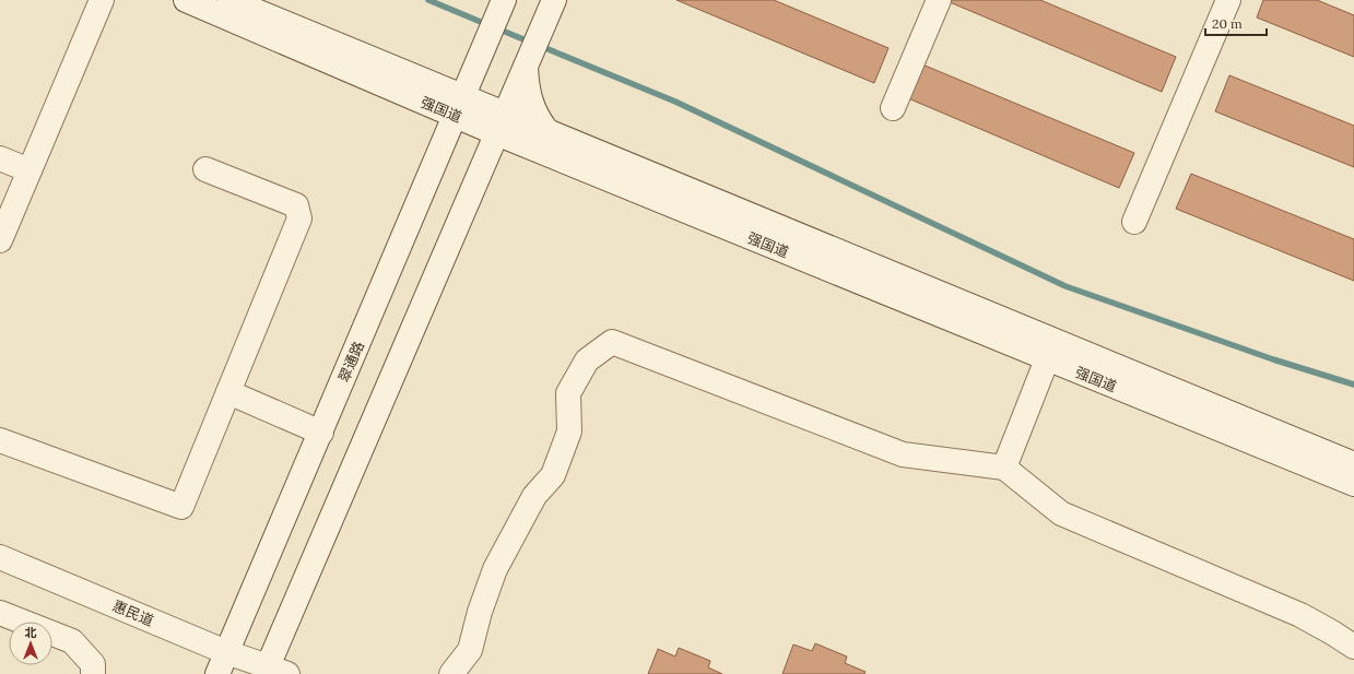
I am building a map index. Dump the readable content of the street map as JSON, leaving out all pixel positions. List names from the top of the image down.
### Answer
{
  "streets": {
    "main road": ["强国道", "翠通路", "惠民道"]
  },
  "crossings": [
    ["强国道", "翠通路"],
    ["翠通路", "惠民道"]
  ],
  "scale_bar": "20 m",
  "north": "top"
}
